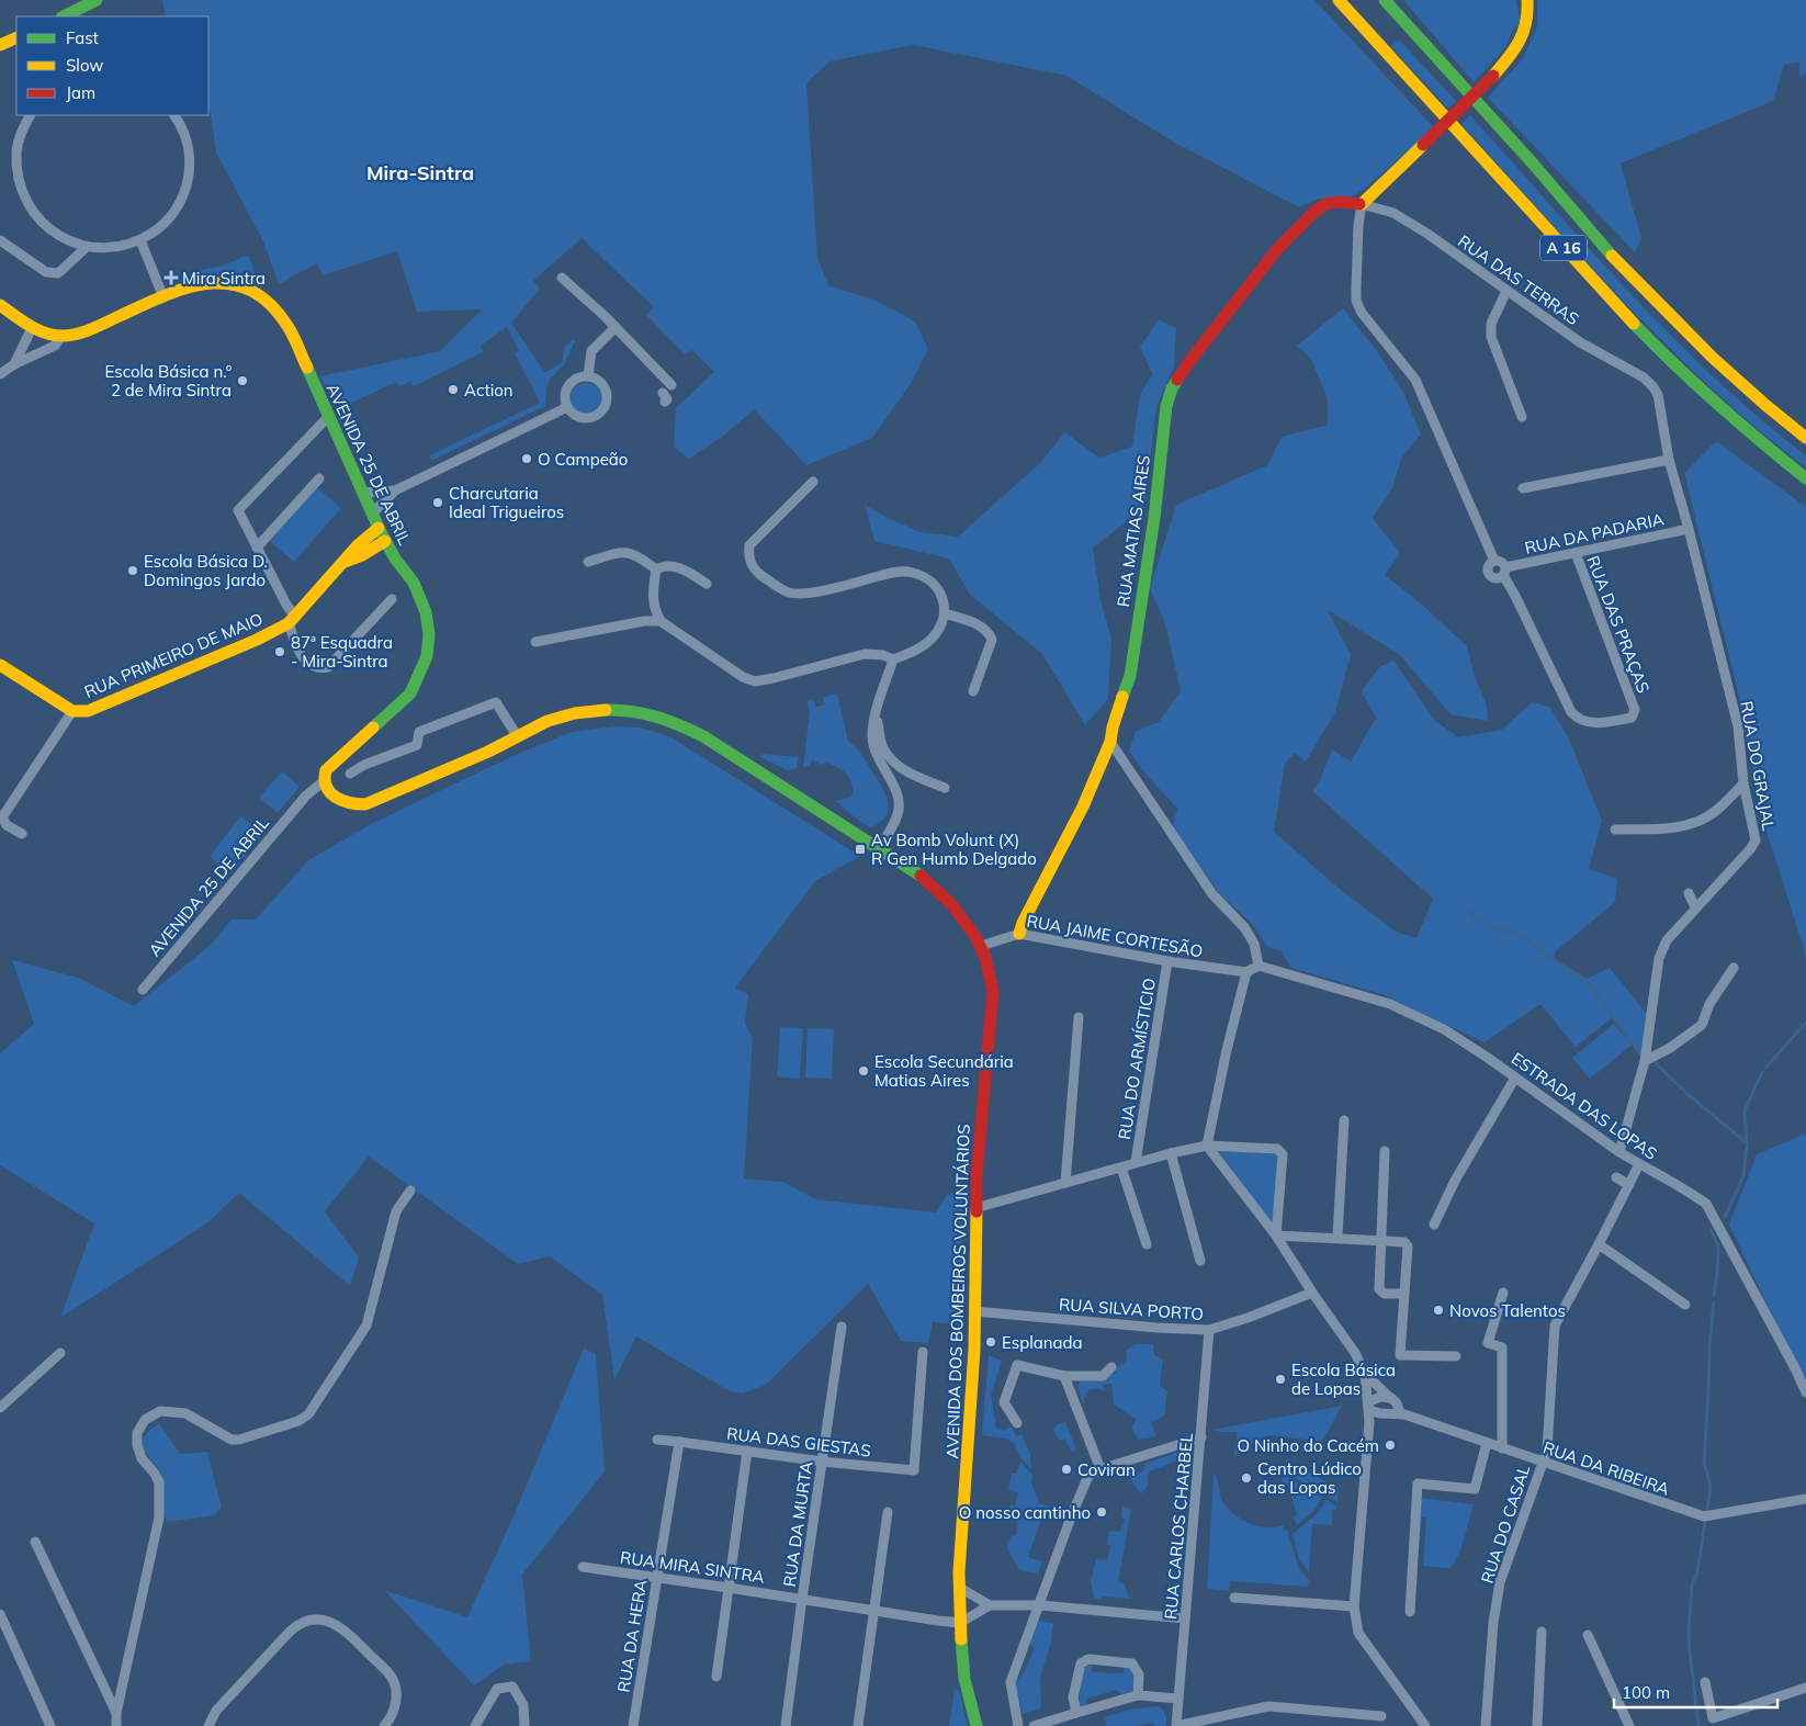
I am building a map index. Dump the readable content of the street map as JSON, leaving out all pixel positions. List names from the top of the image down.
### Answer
{
  "streets": {
    "main road": [
      "A 16",
      "AVENIDA 25 DE ABRIL",
      "RUA MATIAS AIRES",
      "RUA PRIMEIRO DE MAIO",
      "AVENIDA DOS BOMBEIROS VOLUNTÁRIOS"
    ],
    "street": [
      "RUA DAS TERRAS",
      "RUA DA PADARIA",
      "RUA DAS PRAÇAS",
      "RUA DO GRAJAL",
      "RUA JAIME CORTESÃO",
      "RUA DO ARMÍSTICIO",
      "ESTRADA DAS LOPAS",
      "RUA SILVA PORTO",
      "RUA DAS GIESTAS",
      "RUA DA RIBEIRA",
      "RUA DA MURTA",
      "RUA DO CASAL",
      "RUA CARLOS CHARBEL",
      "RUA MIRA SINTRA",
      "RUA DA HERA"
    ]
  },
  "crossings": [
    ["RUA DAS TERRAS", "RUA MATIAS AIRES"],
    ["RUA DAS TERRAS", "RUA DO GRAJAL"],
    ["AVENIDA 25 DE ABRIL", "RUA PRIMEIRO DE MAIO"],
    ["AVENIDA 25 DE ABRIL", "AVENIDA DOS BOMBEIROS VOLUNTÁRIOS"],
    ["RUA MATIAS AIRES", "RUA JAIME CORTESÃO"],
    ["RUA DA PADARIA", "RUA DAS PRAÇAS"],
    ["RUA DA PADARIA", "RUA DO GRAJAL"],
    ["RUA DO GRAJAL", "ESTRADA DAS LOPAS"],
    ["RUA JAIME CORTESÃO", "RUA DO ARMÍSTICIO"],
    ["RUA JAIME CORTESÃO", "AVENIDA DOS BOMBEIROS VOLUNTÁRIOS"],
    ["ESTRADA DAS LOPAS", "RUA DO CASAL"],
    ["AVENIDA DOS BOMBEIROS VOLUNTÁRIOS", "RUA SILVA PORTO"],
    ["AVENIDA DOS BOMBEIROS VOLUNTÁRIOS", "RUA MIRA SINTRA"],
    ["RUA SILVA PORTO", "RUA CARLOS CHARBEL"],
    ["RUA DAS GIESTAS", "RUA DA MURTA"],
    ["RUA DAS GIESTAS", "RUA DA HERA"],
    ["RUA DA RIBEIRA", "RUA DO CASAL"],
    ["RUA DA MURTA", "RUA MIRA SINTRA"],
    ["RUA MIRA SINTRA", "RUA DA HERA"]
  ],
  "districts": ["Mira-Sintra"],
  "places": {
    "health": ["Mira Sintra"],
    "other": [
      "Escola Básica n.º 2 de Mira Sintra",
      "Action",
      "O Campeão",
      "Charcutaria Ideal Trigueiros",
      "Escola Básica D. Domingos Jardo",
      "87ª Esquadra - Mira-Sintra",
      "Escola Secundária Matias Aires",
      "Novos Talentos",
      "Esplanada",
      "Escola Básica de Lopas",
      "O Ninho do Cacém",
      "Coviran",
      "Centro Lúdico das Lopas",
      "O nosso cantinho"
    ],
    "transit": ["Av Bomb Volunt (X) R Gen Humb Delgado"]
  },
  "legend": ["Fast", "Slow", "Jam"],
  "scale_bar": "100 m"
}
